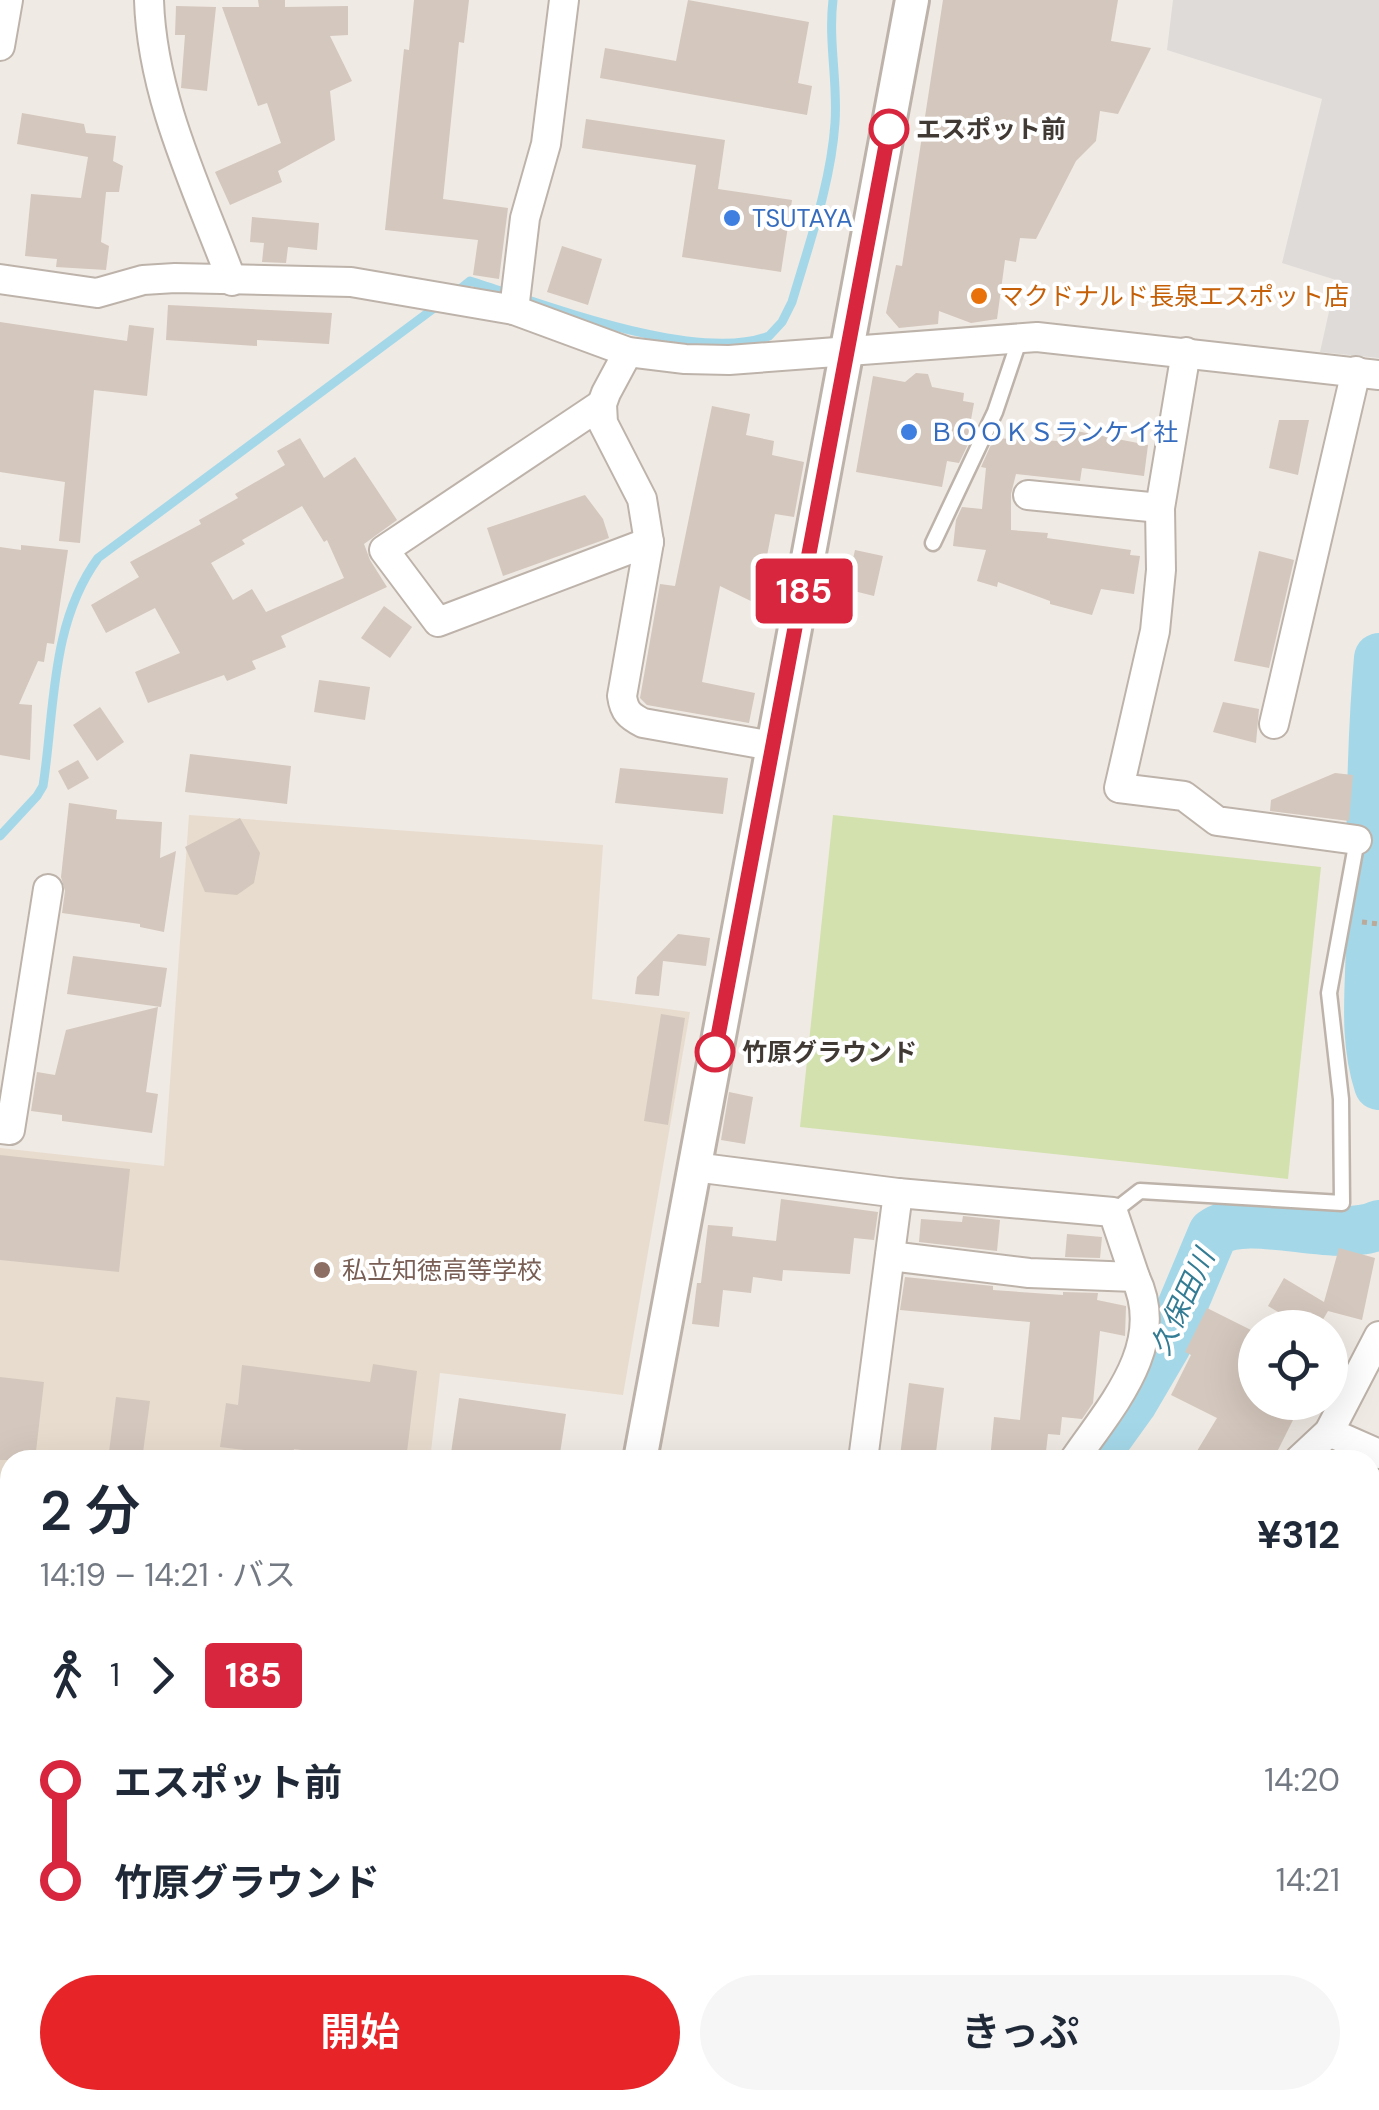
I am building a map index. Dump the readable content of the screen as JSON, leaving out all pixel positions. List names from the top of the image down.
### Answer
{
  "water": ["久保田川"],
  "places": [
    "エスポット前",
    "TSUTAYA",
    "マクドナルド長泉エスポット店",
    "ＢＯＯＫＳランケイ社",
    "竹原グラウンド",
    "私立知徳高等学校"
  ],
  "lines": ["bus line 185"],
  "page": {
    "on_map": "185",
    "heading": ["2 分", "14:19 – 14:21 · バス", "¥312"],
    "legs": ["1", "185"],
    "list": [
      {
        "name": "エスポット前",
        "value": "14:20"
      },
      {
        "name": "竹原グラウンド",
        "value": "14:21"
      }
    ],
    "buttons": ["開始", "きっぷ"]
  }
}
